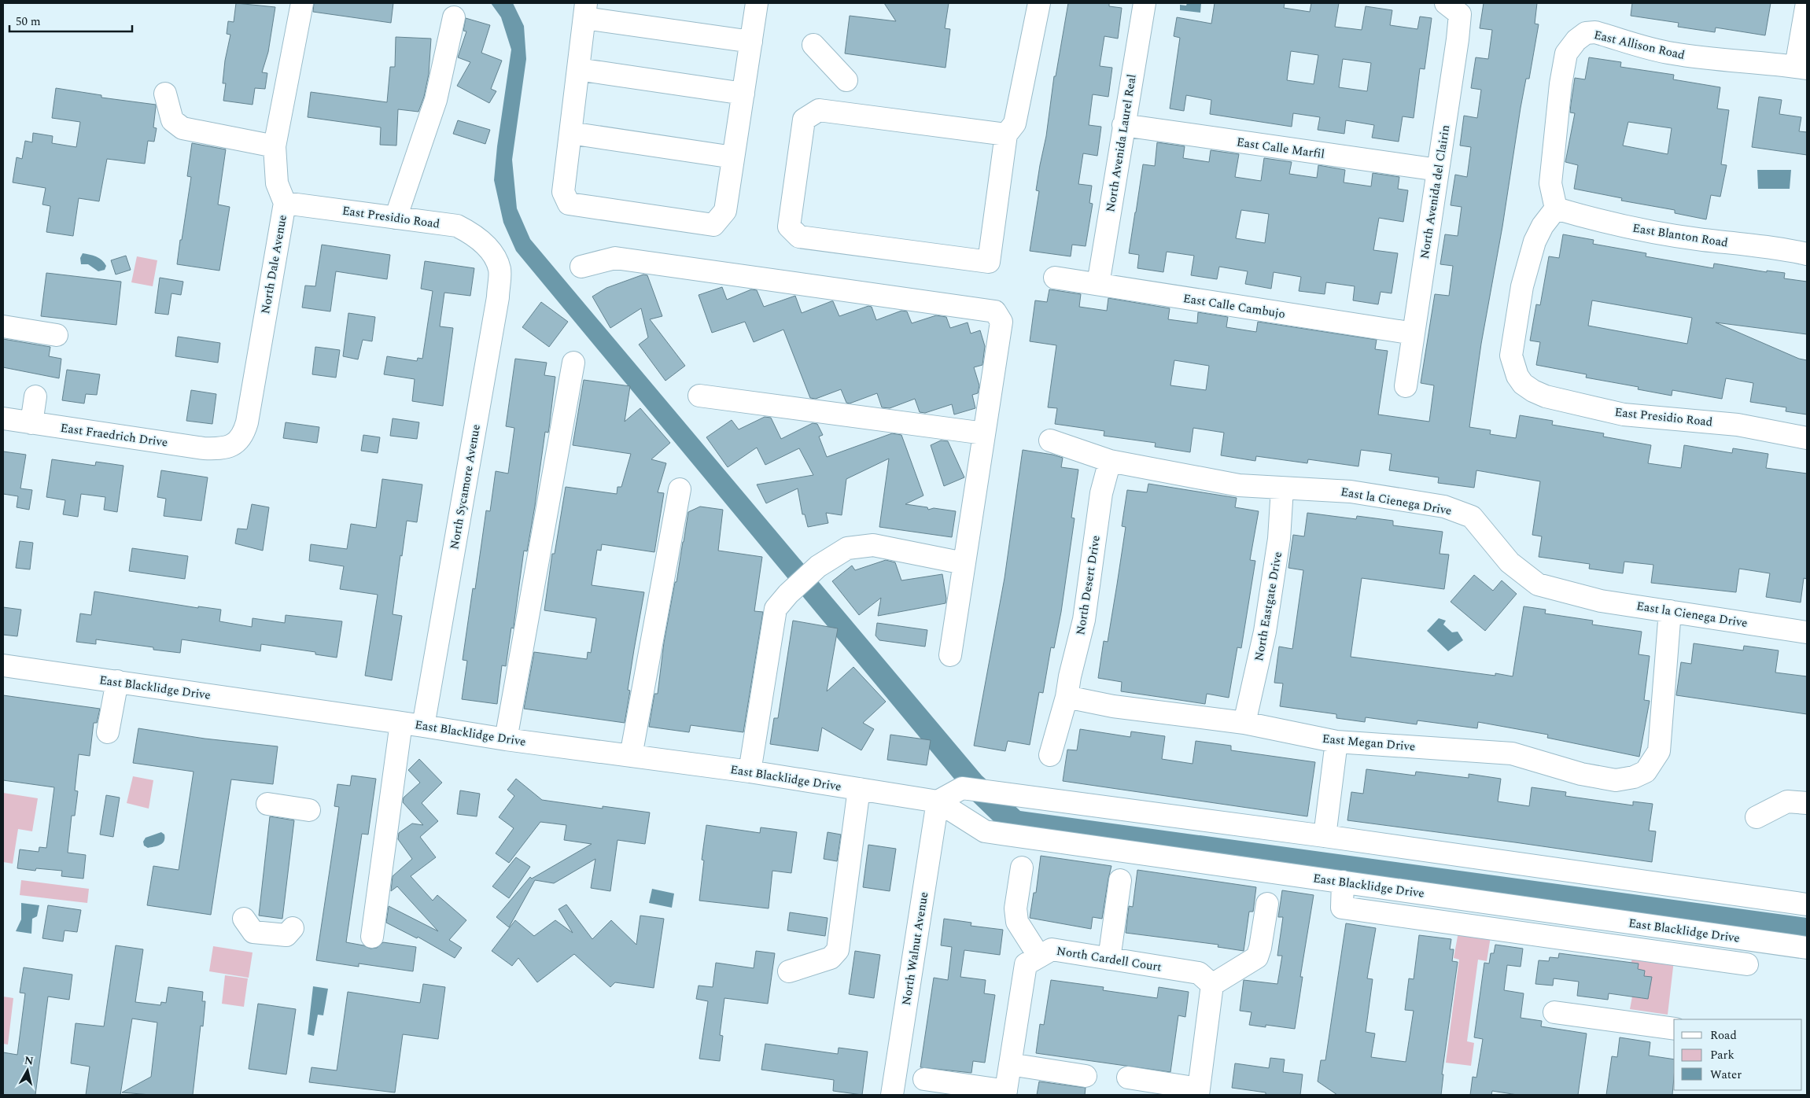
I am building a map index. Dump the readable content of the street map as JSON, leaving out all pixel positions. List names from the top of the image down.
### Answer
{
  "streets": {
    "street": [
      "East Allison Road",
      "North Avenida Laurel Real",
      "East Calle Marfil",
      "North Avenida del Clairin",
      "East Presidio Road",
      "East Blanton Road",
      "North Dale Avenue",
      "East Calle Cambujo",
      "East Fraedrich Drive",
      "North Sycamore Avenue",
      "East la Cienega Drive",
      "North Desert Drive",
      "North Eastgate Drive",
      "East Blacklidge Drive",
      "East Megan Drive",
      "North Walnut Avenue",
      "North Cardell Court"
    ]
  },
  "crossings": [
    ["East Allison Road", "East Presidio Road"],
    ["East Allison Road", "East Blanton Road"],
    ["North Avenida Laurel Real", "East Calle Marfil"],
    ["North Avenida Laurel Real", "East Calle Cambujo"],
    ["East Calle Marfil", "North Avenida del Clairin"],
    ["North Avenida del Clairin", "East Calle Cambujo"],
    ["East Presidio Road", "East Blanton Road"],
    ["East Presidio Road", "North Dale Avenue"],
    ["East Presidio Road", "North Sycamore Avenue"],
    ["North Dale Avenue", "East Fraedrich Drive"],
    ["North Sycamore Avenue", "East Blacklidge Drive"],
    ["East la Cienega Drive", "North Desert Drive"],
    ["East la Cienega Drive", "North Eastgate Drive"],
    ["East la Cienega Drive", "East Megan Drive"],
    ["North Desert Drive", "East Megan Drive"],
    ["North Eastgate Drive", "East Megan Drive"],
    ["East Blacklidge Drive", "North Walnut Avenue"]
  ],
  "legend": ["Road", "Park", "Water"],
  "scale_bar": "50 m",
  "north": "top"
}
